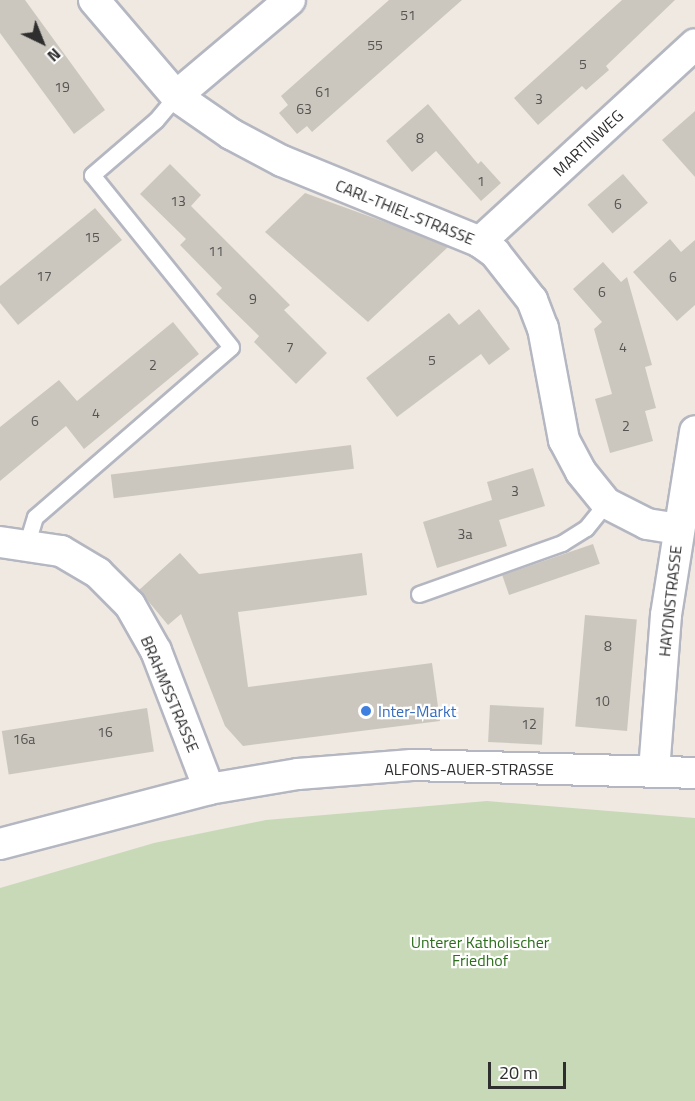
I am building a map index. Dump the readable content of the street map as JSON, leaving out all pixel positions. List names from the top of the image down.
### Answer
{
  "streets": {
    "street": [
      "MARTINWEG",
      "CARL-THIEL-STRASSE",
      "HAYDNSTRASSE",
      "BRAHMSSTRASSE",
      "ALFONS-AUER-STRASSE"
    ]
  },
  "crossings": [
    ["MARTINWEG", "CARL-THIEL-STRASSE"],
    ["CARL-THIEL-STRASSE", "HAYDNSTRASSE"],
    ["HAYDNSTRASSE", "ALFONS-AUER-STRASSE"],
    ["BRAHMSSTRASSE", "ALFONS-AUER-STRASSE"]
  ],
  "parks": ["Unterer Katholischer Friedhof"],
  "places": ["Inter-Markt"],
  "house_numbers": [
    "51",
    "55",
    "5",
    "19",
    "61",
    "3",
    "63",
    "8",
    "1",
    "13",
    "6",
    "15",
    "11",
    "17",
    "6",
    "6",
    "9",
    "7",
    "4",
    "5",
    "2",
    "4",
    "6",
    "2",
    "3",
    "3a",
    "8",
    "10",
    "12",
    "16",
    "16a"
  ],
  "scale_bar": "20 m",
  "north": "bottom right"
}
